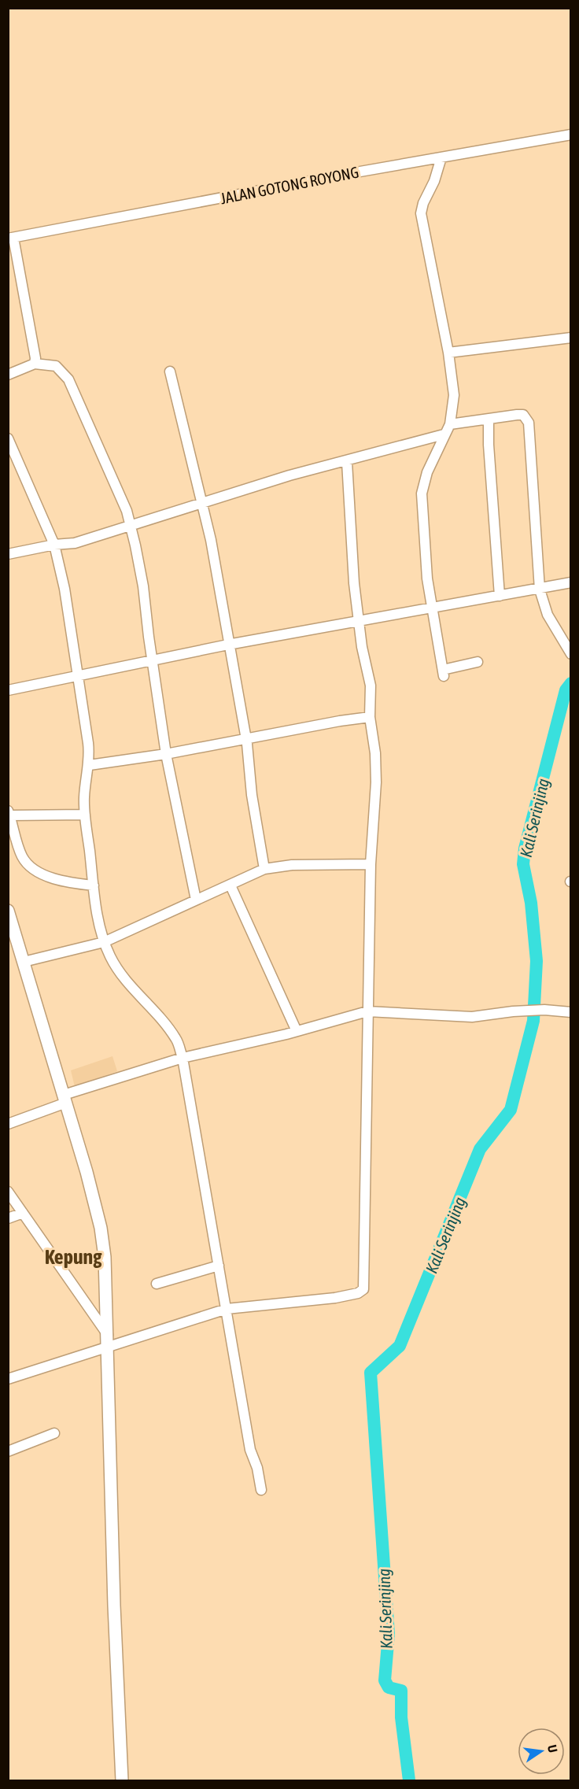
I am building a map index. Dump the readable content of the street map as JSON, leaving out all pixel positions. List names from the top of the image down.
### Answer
{
  "streets": {
    "street": ["JALAN GOTONG ROYONG"]
  },
  "districts": ["Kepung"],
  "water": ["Kali Serinjing"],
  "north": "right"
}
